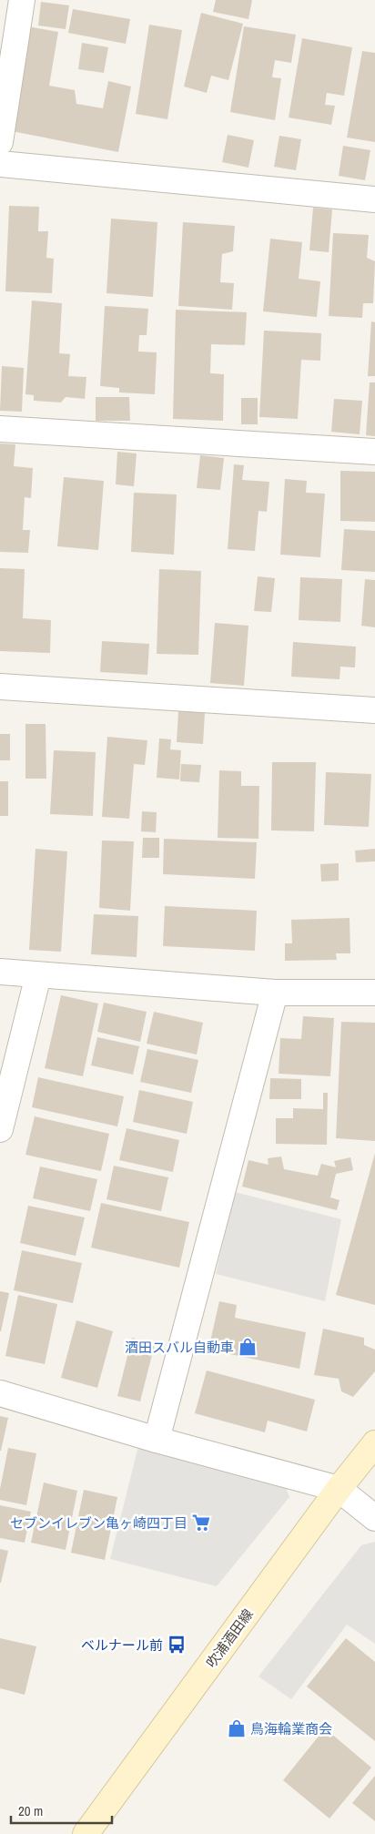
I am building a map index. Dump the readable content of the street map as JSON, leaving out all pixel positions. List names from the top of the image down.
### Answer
{
  "streets": {
    "main road": ["吹浦酒田線"]
  },
  "places": {
    "shop": ["酒田スバル自動車", "鳥海輪業商会"],
    "supermarket": ["セブンイレブン亀ヶ崎四丁目"],
    "bus stop": ["ベルナール前"]
  },
  "scale_bar": "20 m"
}
